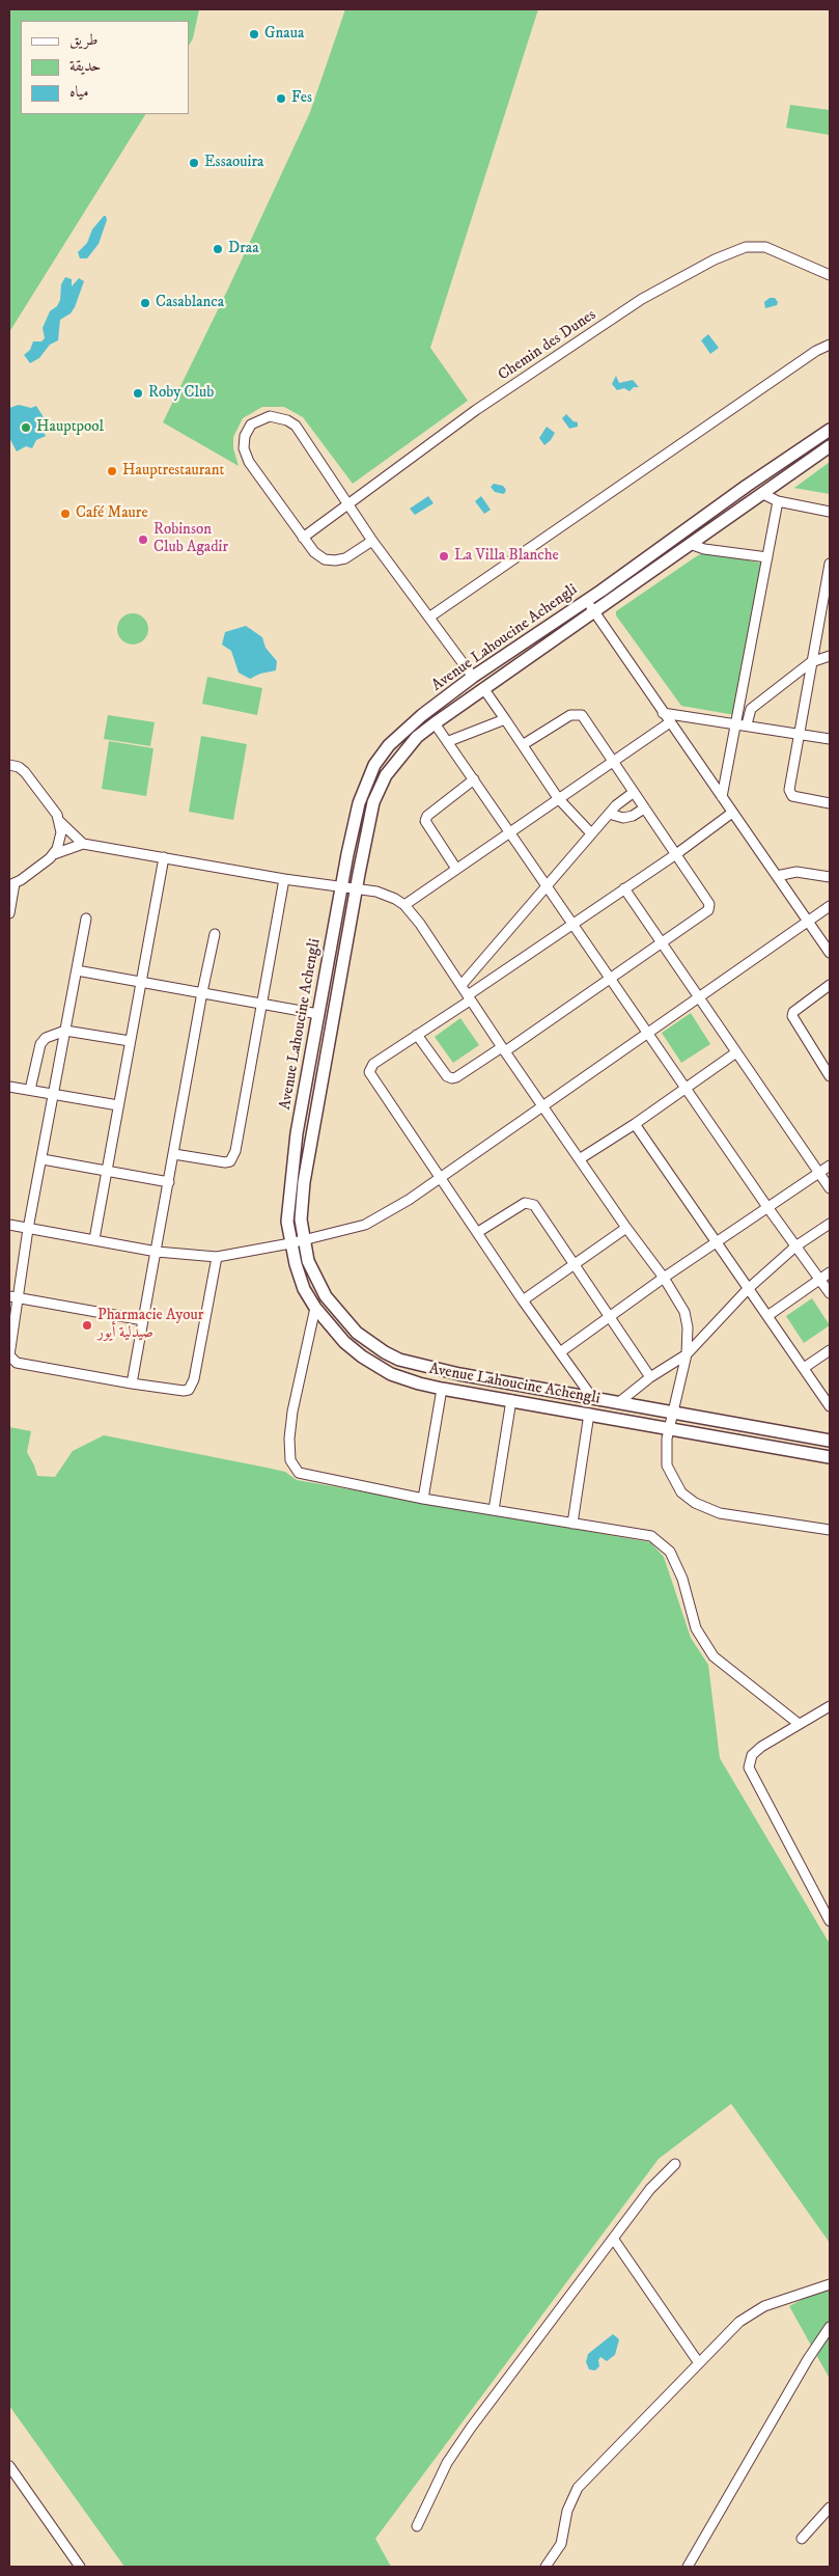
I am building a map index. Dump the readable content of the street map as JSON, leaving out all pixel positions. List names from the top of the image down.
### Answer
{
  "streets": {
    "street": ["Chemin des Dunes", "Avenue Lahoucine Achengli"]
  },
  "places": [
    "Gnaua",
    "Fes",
    "Essaouira",
    "Draa",
    "Casablanca",
    "Roby Club",
    "Hauptpool",
    "Hauptrestaurant",
    "Café Maure",
    "Robinson Club Agadir",
    "La Villa Blanche",
    "Pharmacie Ayour صيدلية أيور"
  ],
  "legend": ["طريق", "حديقة", "مياه"]
}
